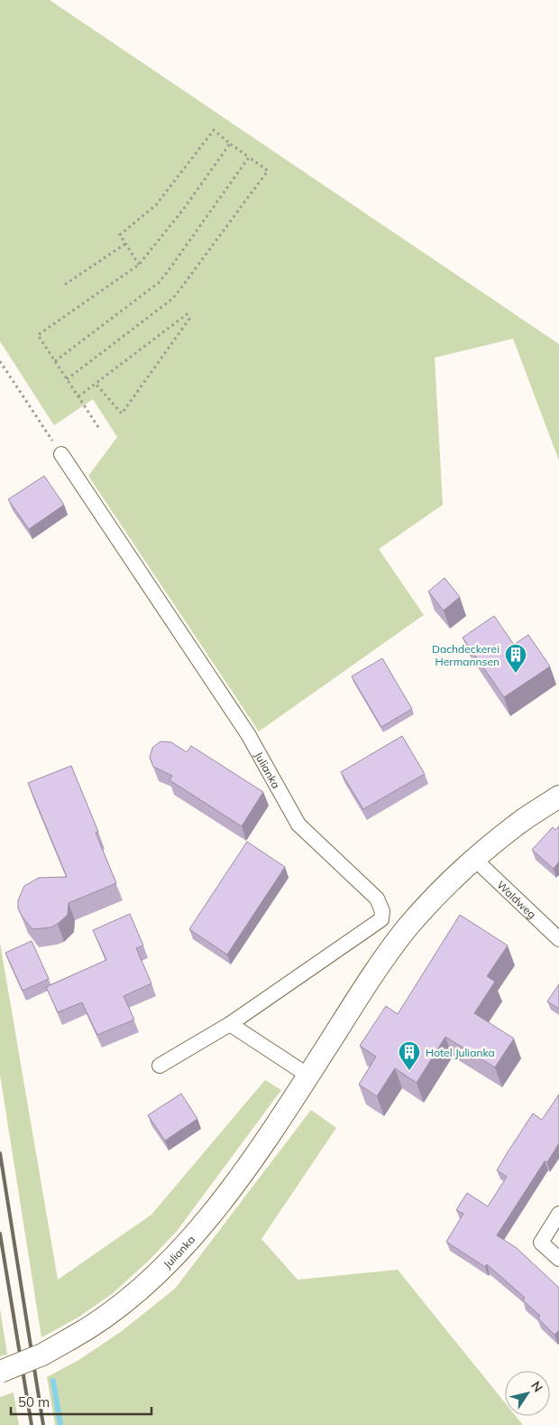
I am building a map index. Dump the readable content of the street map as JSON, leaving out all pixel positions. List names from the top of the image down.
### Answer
{
  "streets": {
    "street": ["Julianka", "Waldweg"]
  },
  "crossings": [
    ["Julianka", "Waldweg"]
  ],
  "places": {
    "building": ["Dachdeckerei Hermannsen", "Hotel Julianka"]
  },
  "scale_bar": "50 m",
  "north": "top right"
}
